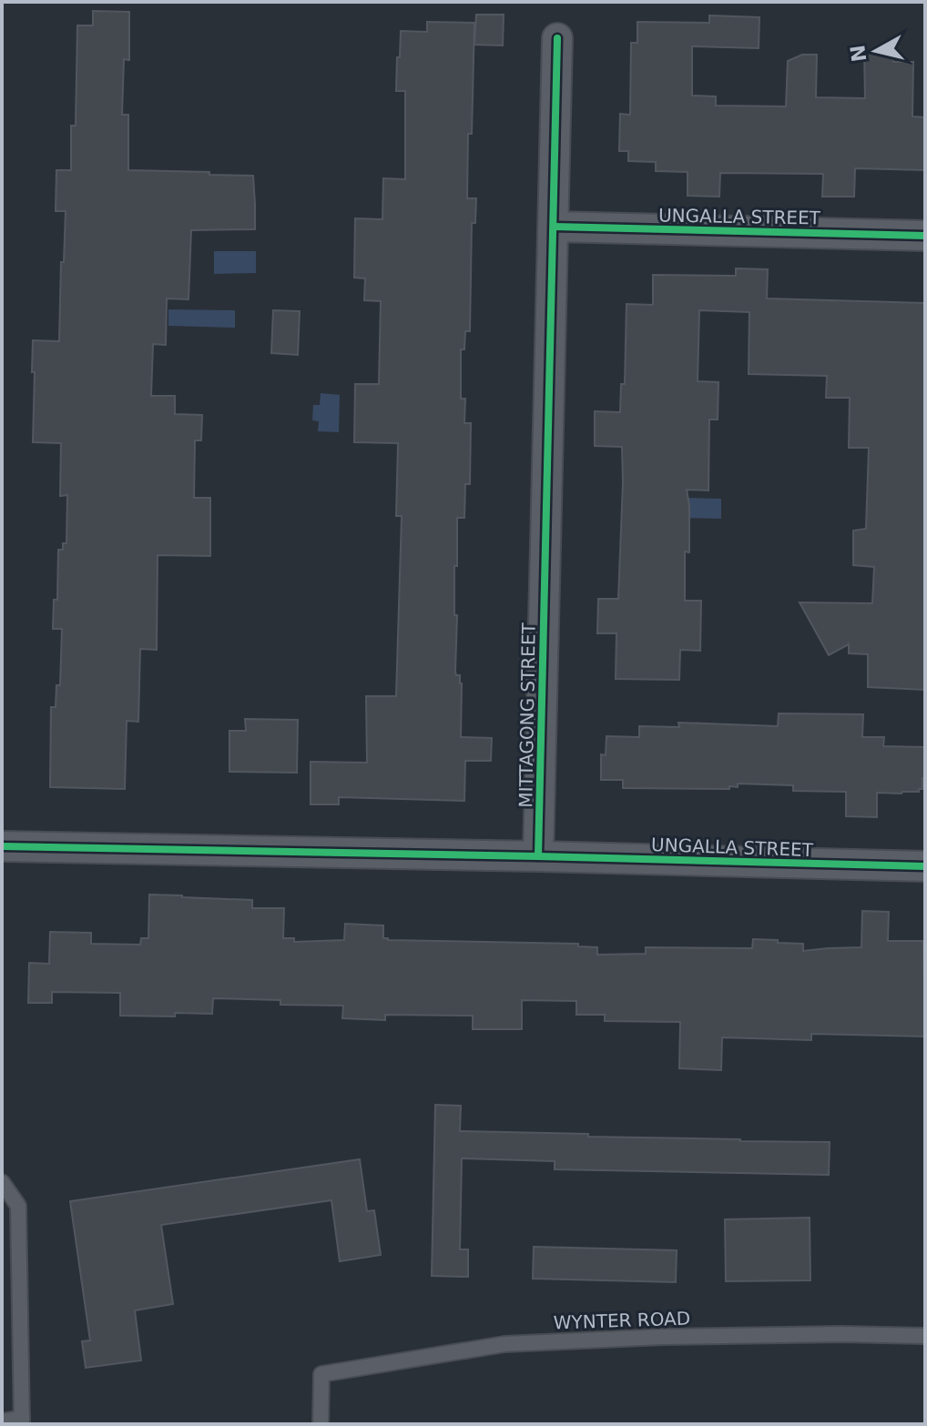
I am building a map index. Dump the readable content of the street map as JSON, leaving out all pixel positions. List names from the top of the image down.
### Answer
{
  "streets": {
    "street": ["UNGALLA STREET", "MITTAGONG STREET"],
    "lane": ["WYNTER ROAD"]
  },
  "crossings": [
    ["UNGALLA STREET", "MITTAGONG STREET"]
  ],
  "north": "left"
}
